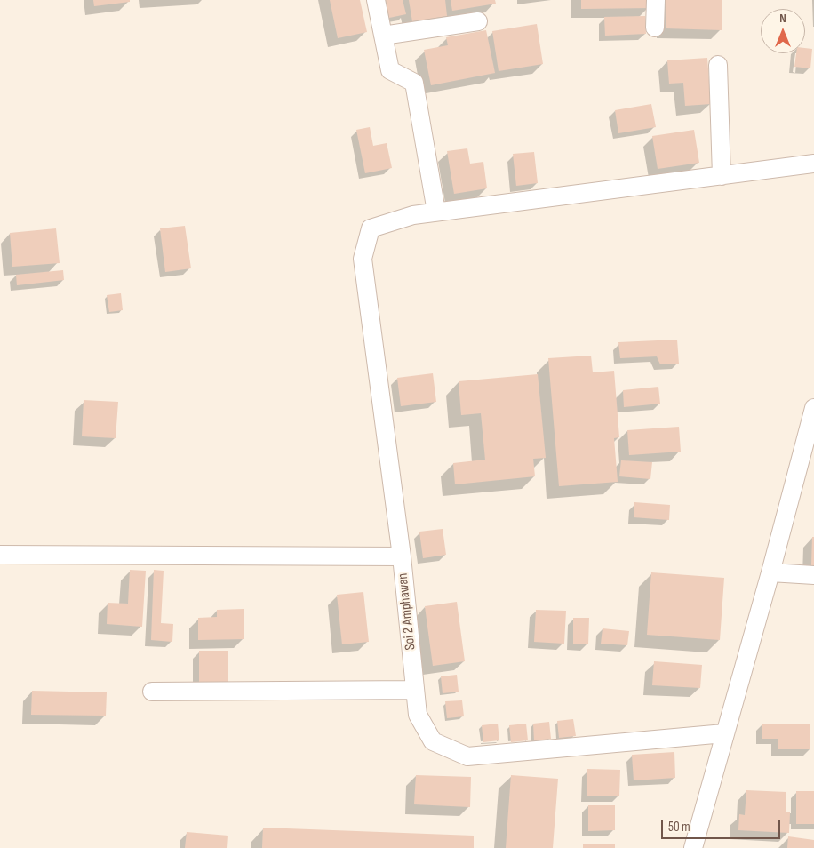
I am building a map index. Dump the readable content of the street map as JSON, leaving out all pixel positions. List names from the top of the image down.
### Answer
{
  "streets": {
    "street": ["Soi 2 Amphawan"]
  },
  "scale_bar": "50 m",
  "north": "top"
}
